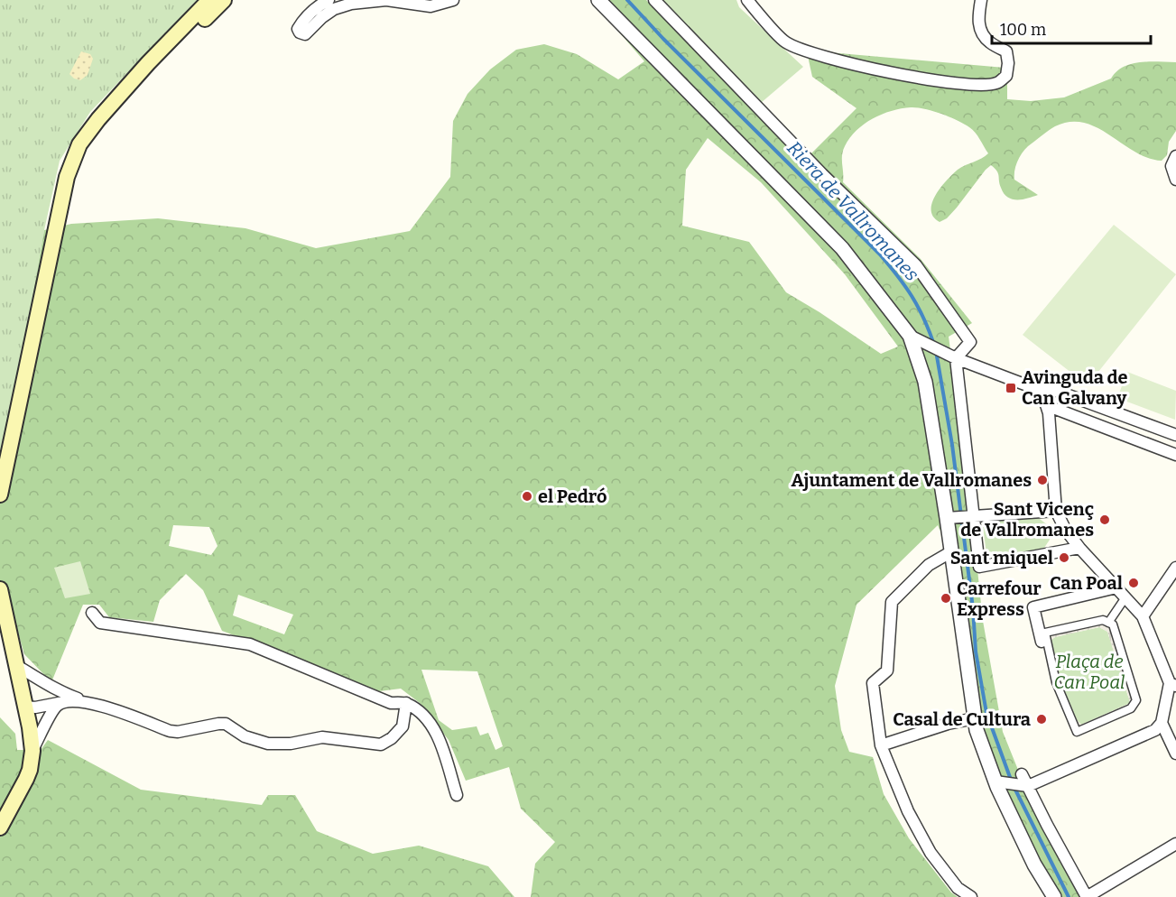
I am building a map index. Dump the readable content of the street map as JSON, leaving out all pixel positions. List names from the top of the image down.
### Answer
{
  "water": ["Riera de Vallromanes"],
  "parks": ["Plaça de Can Poal"],
  "places": {
    "transit": ["Avinguda de Can Galvany"],
    "other": [
      "Ajuntament de Vallromanes",
      "el Pedró",
      "Sant Vicenç de Vallromanes",
      "Sant miquel",
      "Can Poal",
      "Carrefour Express",
      "Casal de Cultura"
    ]
  },
  "scale_bar": "100 m"
}
